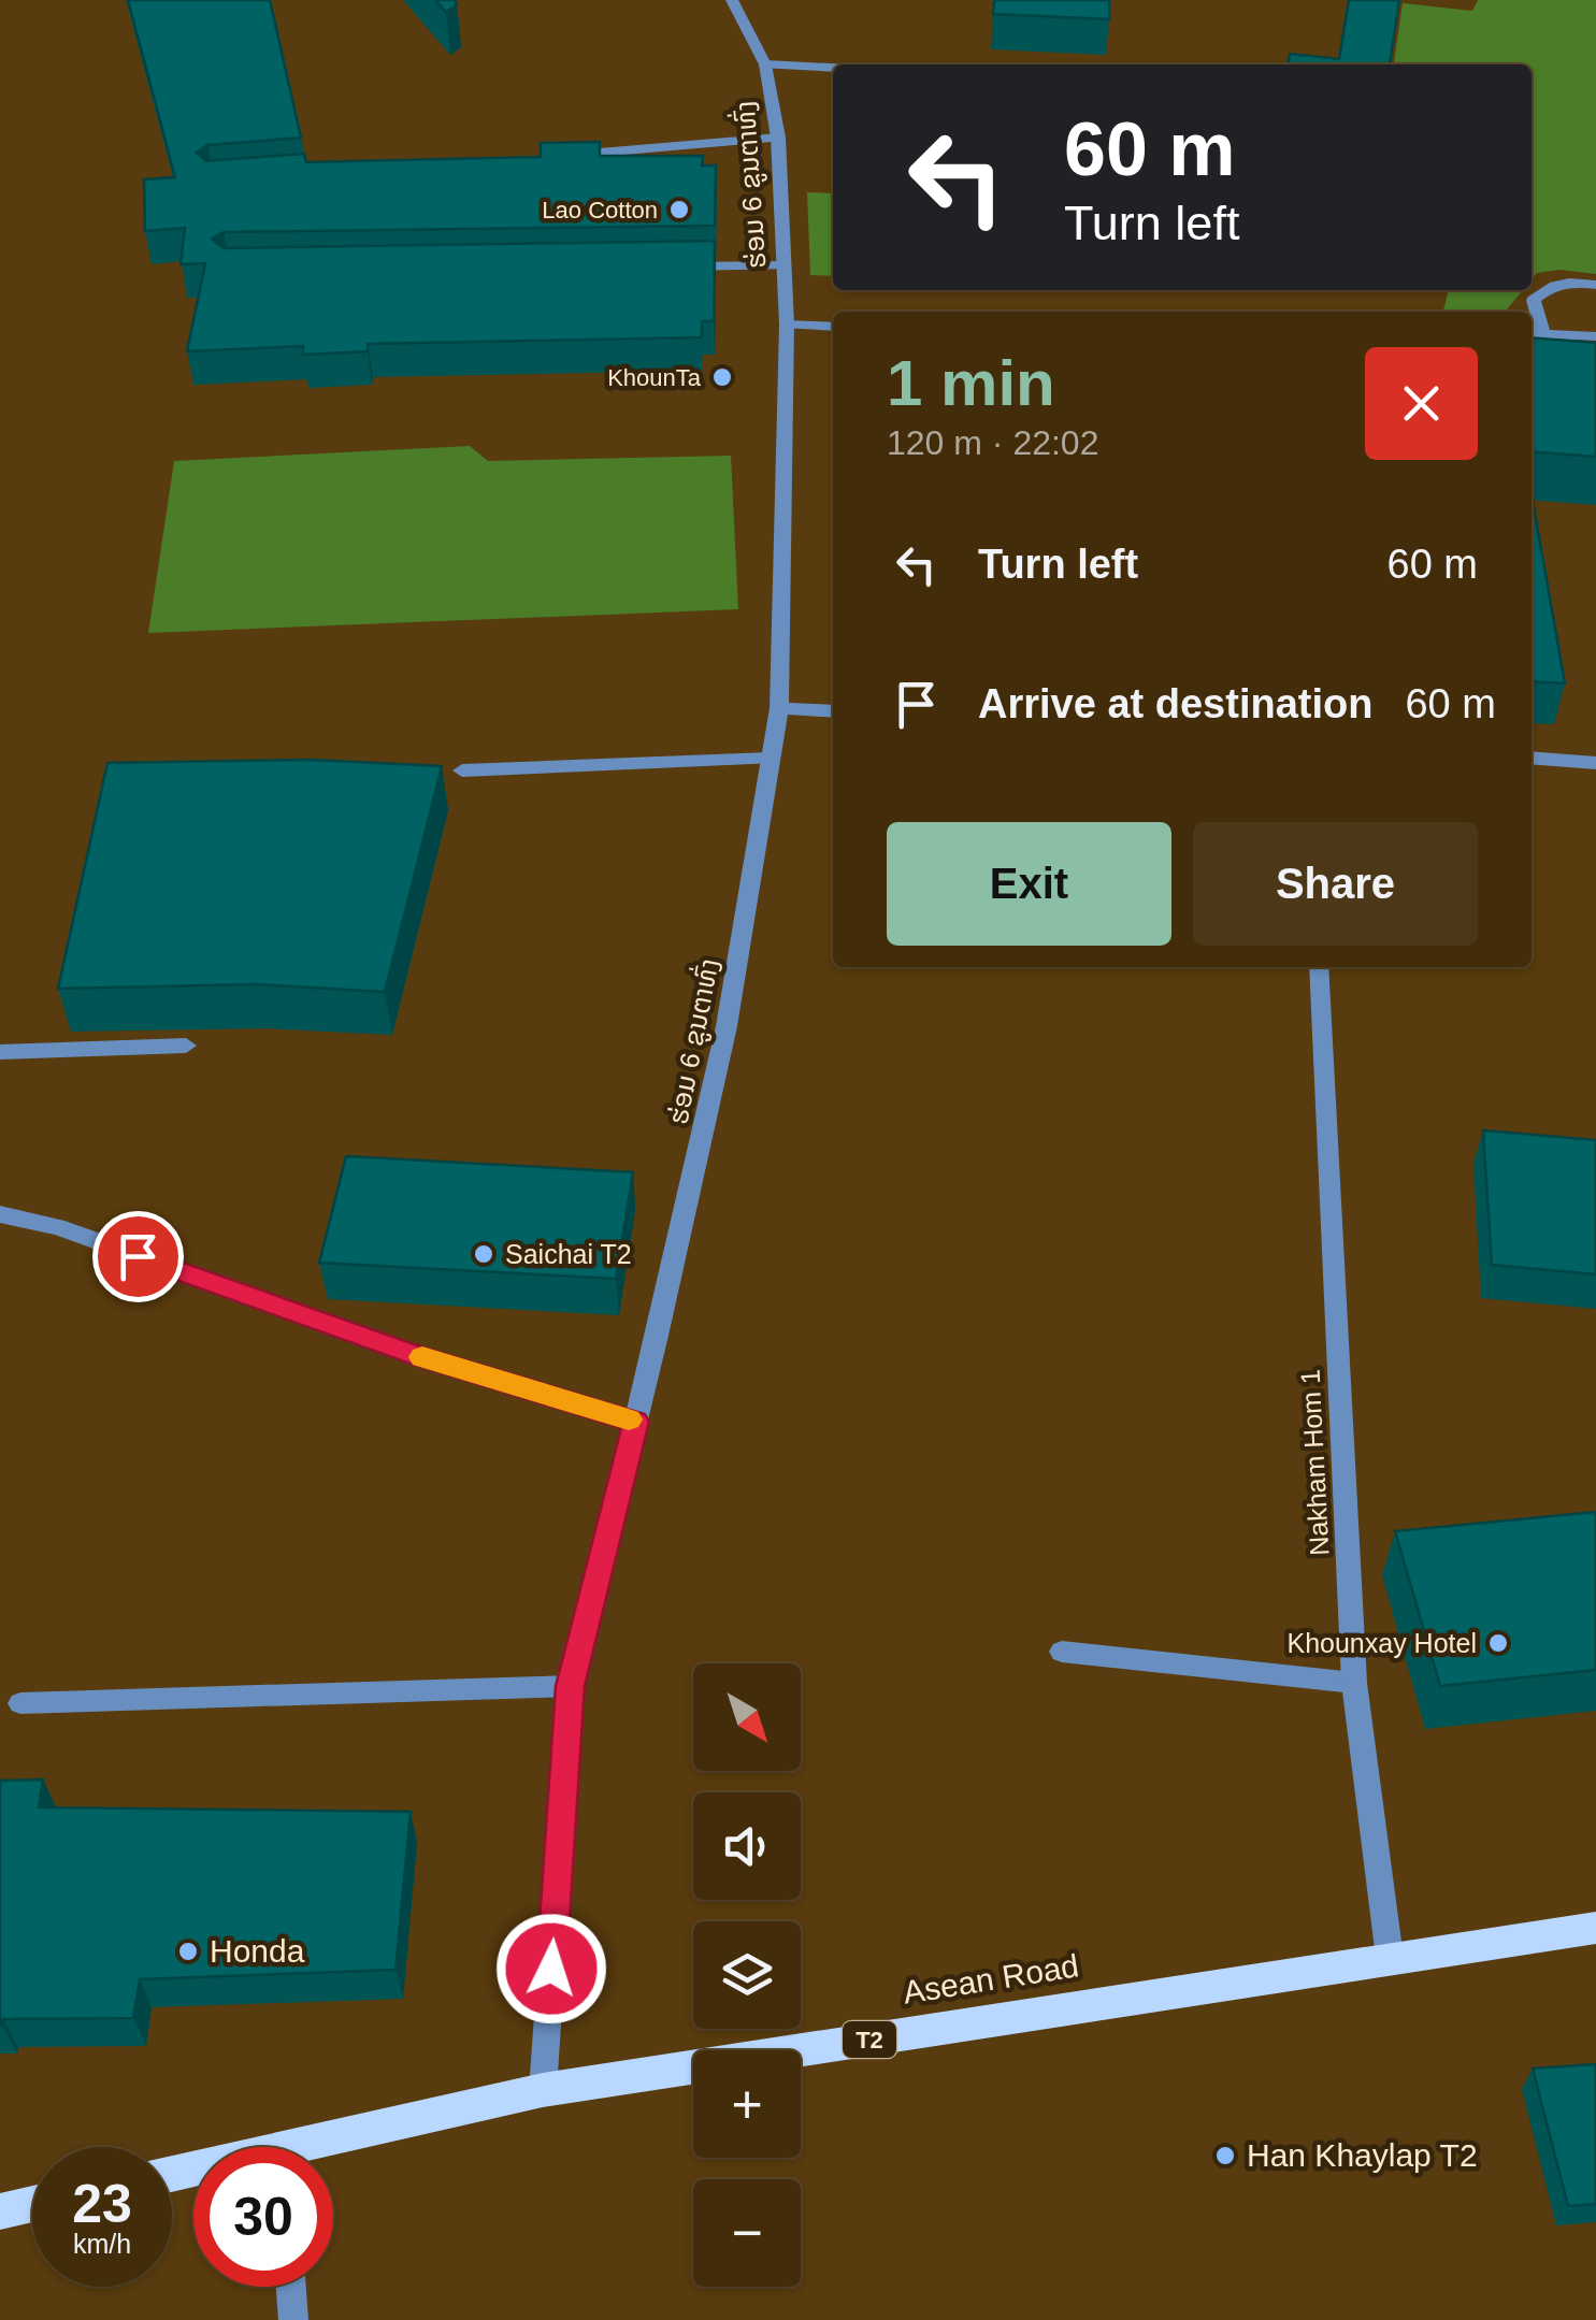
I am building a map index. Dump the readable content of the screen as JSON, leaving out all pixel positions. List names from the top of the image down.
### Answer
{
  "streets": {
    "main road": ["Asean Road", "T2"],
    "street": ["ຮ່ອມ 6 ຂູນຕາທົ່ງ", "Nakham Hom 1"]
  },
  "crossings": [
    ["ຮ່ອມ 6 ຂູນຕາທົ່ງ", "Asean Road"],
    ["Nakham Hom 1", "Asean Road"]
  ],
  "places": [
    "Lao Cotton",
    "KhounTa",
    "Saichai T2",
    "Khounxay Hotel",
    "Honda",
    "Han Khaylap T2"
  ],
  "north": "bottom right",
  "page": {
    "turn": ["60 m", "Turn left"],
    "heading": ["1 min", "120 m · 22:02"],
    "list": [
      {
        "name": "Turn left",
        "value": "60 m"
      },
      {
        "name": "Arrive at destination",
        "value": "60 m"
      }
    ],
    "buttons": ["Exit", "Share"],
    "map_buttons": ["+", "−"],
    "speed": "23 km/h",
    "limit": "30"
  }
}
